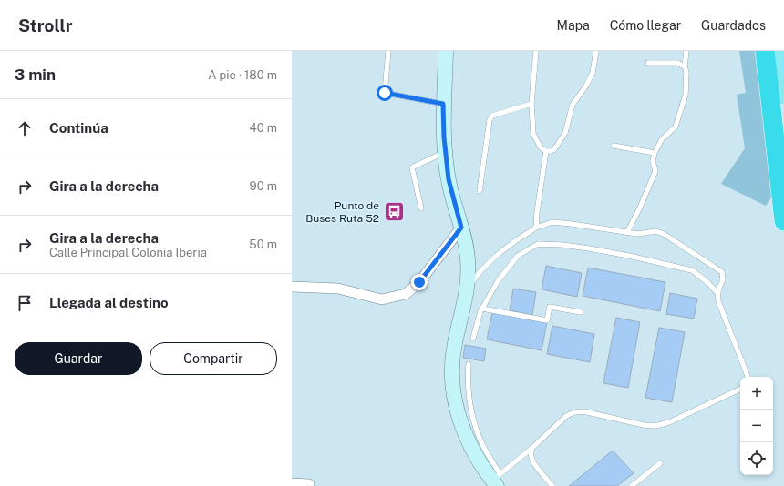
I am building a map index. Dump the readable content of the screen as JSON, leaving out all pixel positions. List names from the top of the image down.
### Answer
{
  "places": {
    "bus stop": ["Punto de Buses Ruta 52"]
  },
  "page": {
    "header": "Strollr",
    "nav": ["Mapa", "Cómo llegar", "Guardados"],
    "heading": ["3 min", "A pie · 180 m"],
    "list": [
      ["Continúa", "40 m"],
      ["Gira a la derecha", "90 m"],
      ["Gira a la derecha", "Calle Principal Colonia Iberia", "50 m"],
      "Llegada al destino"
    ],
    "buttons": ["Guardar", "Compartir"],
    "map_buttons": ["+", "−"]
  }
}
